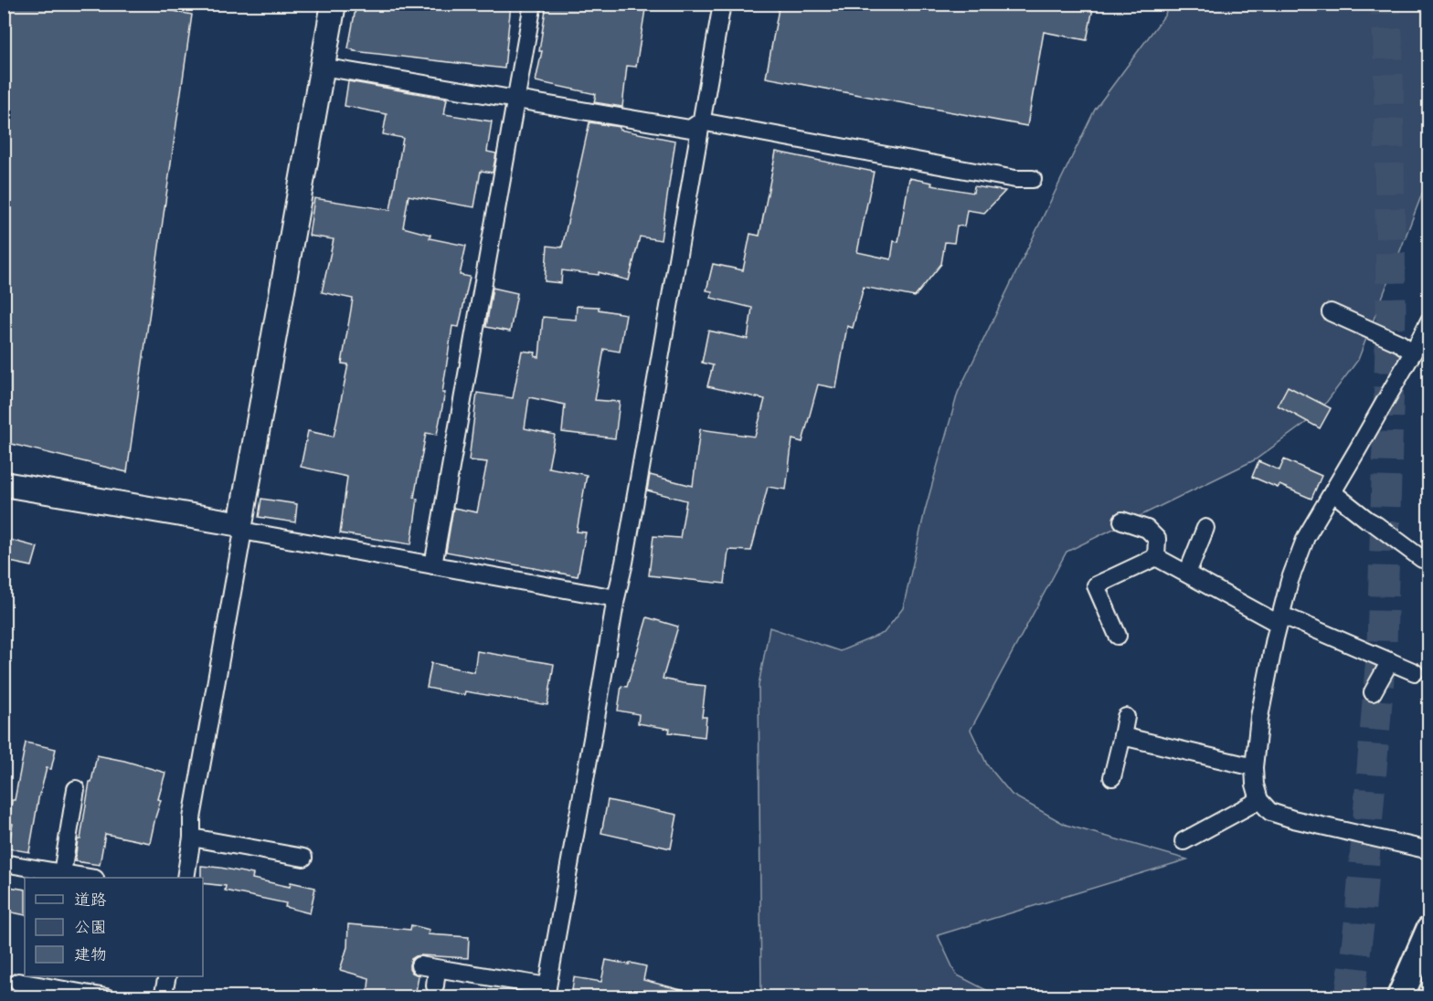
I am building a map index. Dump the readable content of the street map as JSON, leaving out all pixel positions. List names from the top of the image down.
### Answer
{
  "legend": ["道路", "公園", "建物"]
}
